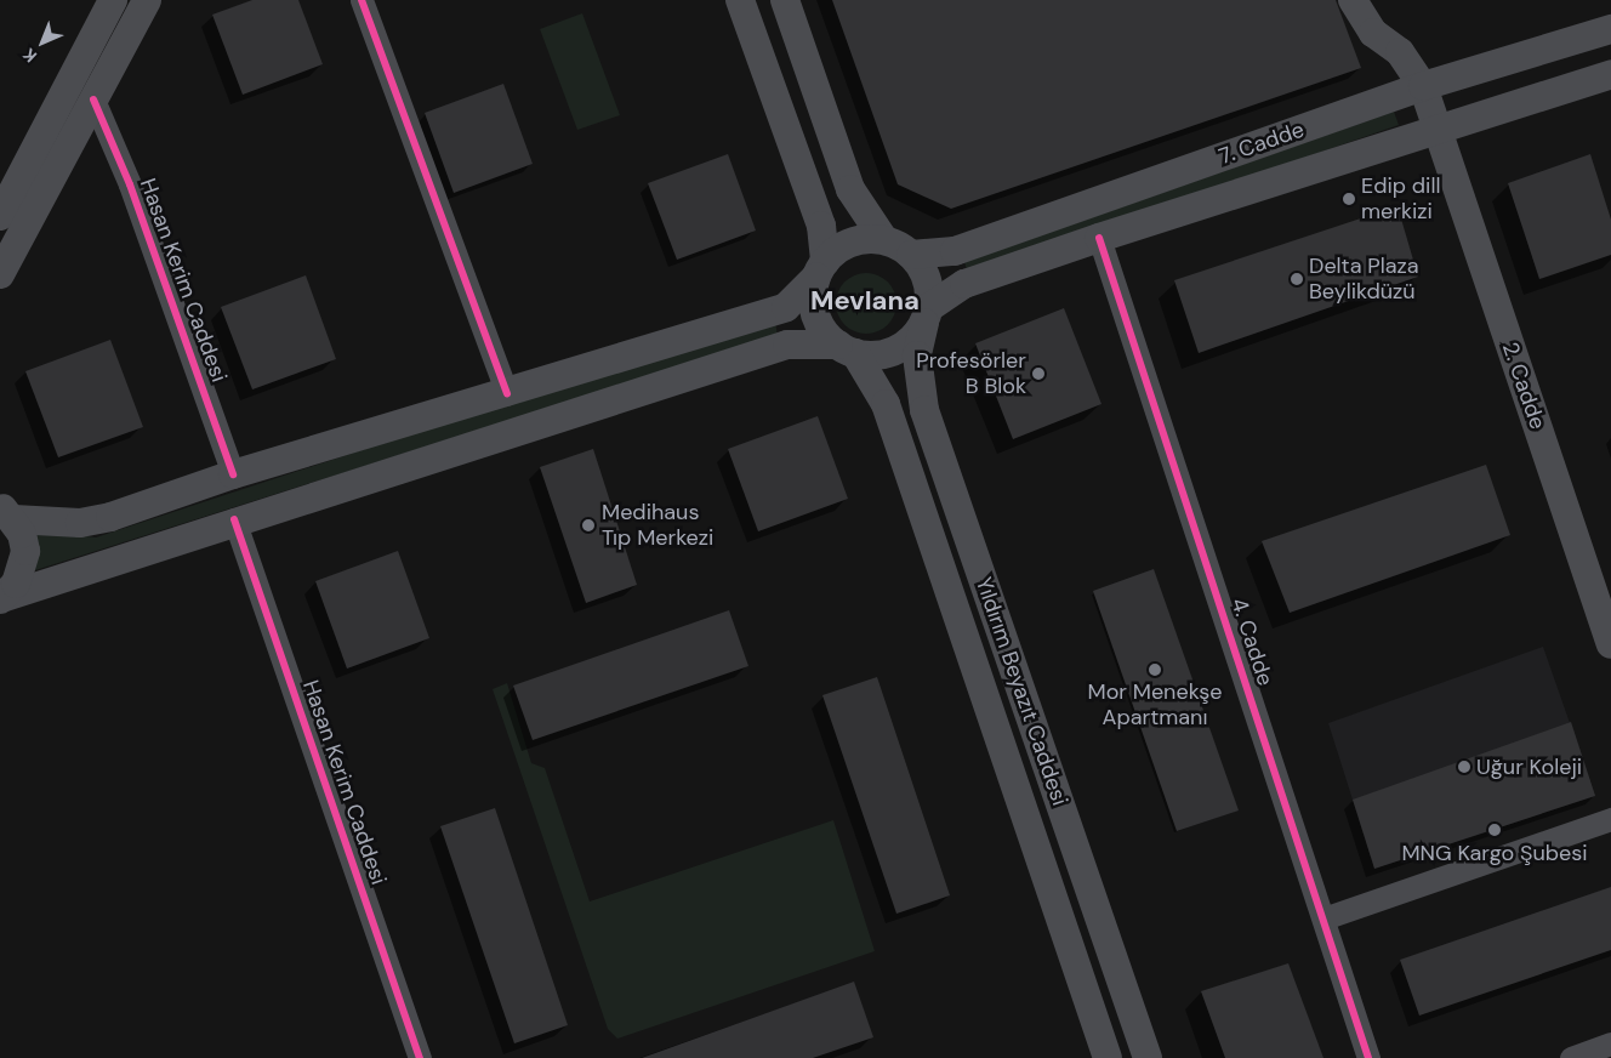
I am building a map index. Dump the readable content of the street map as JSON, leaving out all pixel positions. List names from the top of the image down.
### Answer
{
  "streets": {
    "main road": ["7. Cadde", "2. Cadde", "Yıldırım Beyazıt Caddesi"],
    "street": ["Hasan Kerim Caddesi", "4. Cadde"]
  },
  "crossings": [
    ["7. Cadde", "2. Cadde"],
    ["7. Cadde", "4. Cadde"],
    ["7. Cadde", "Yıldırım Beyazıt Caddesi"]
  ],
  "districts": ["Mevlana"],
  "places": [
    "Edip dill merkizi",
    "Delta Plaza Beylikdüzü",
    "Profesörler B Blok",
    "Medihaus Tıp Merkezi",
    "Mor Menekşe Apartmanı",
    "Uğur Koleji",
    "MNG Kargo Şubesi"
  ],
  "north": "bottom left"
}
